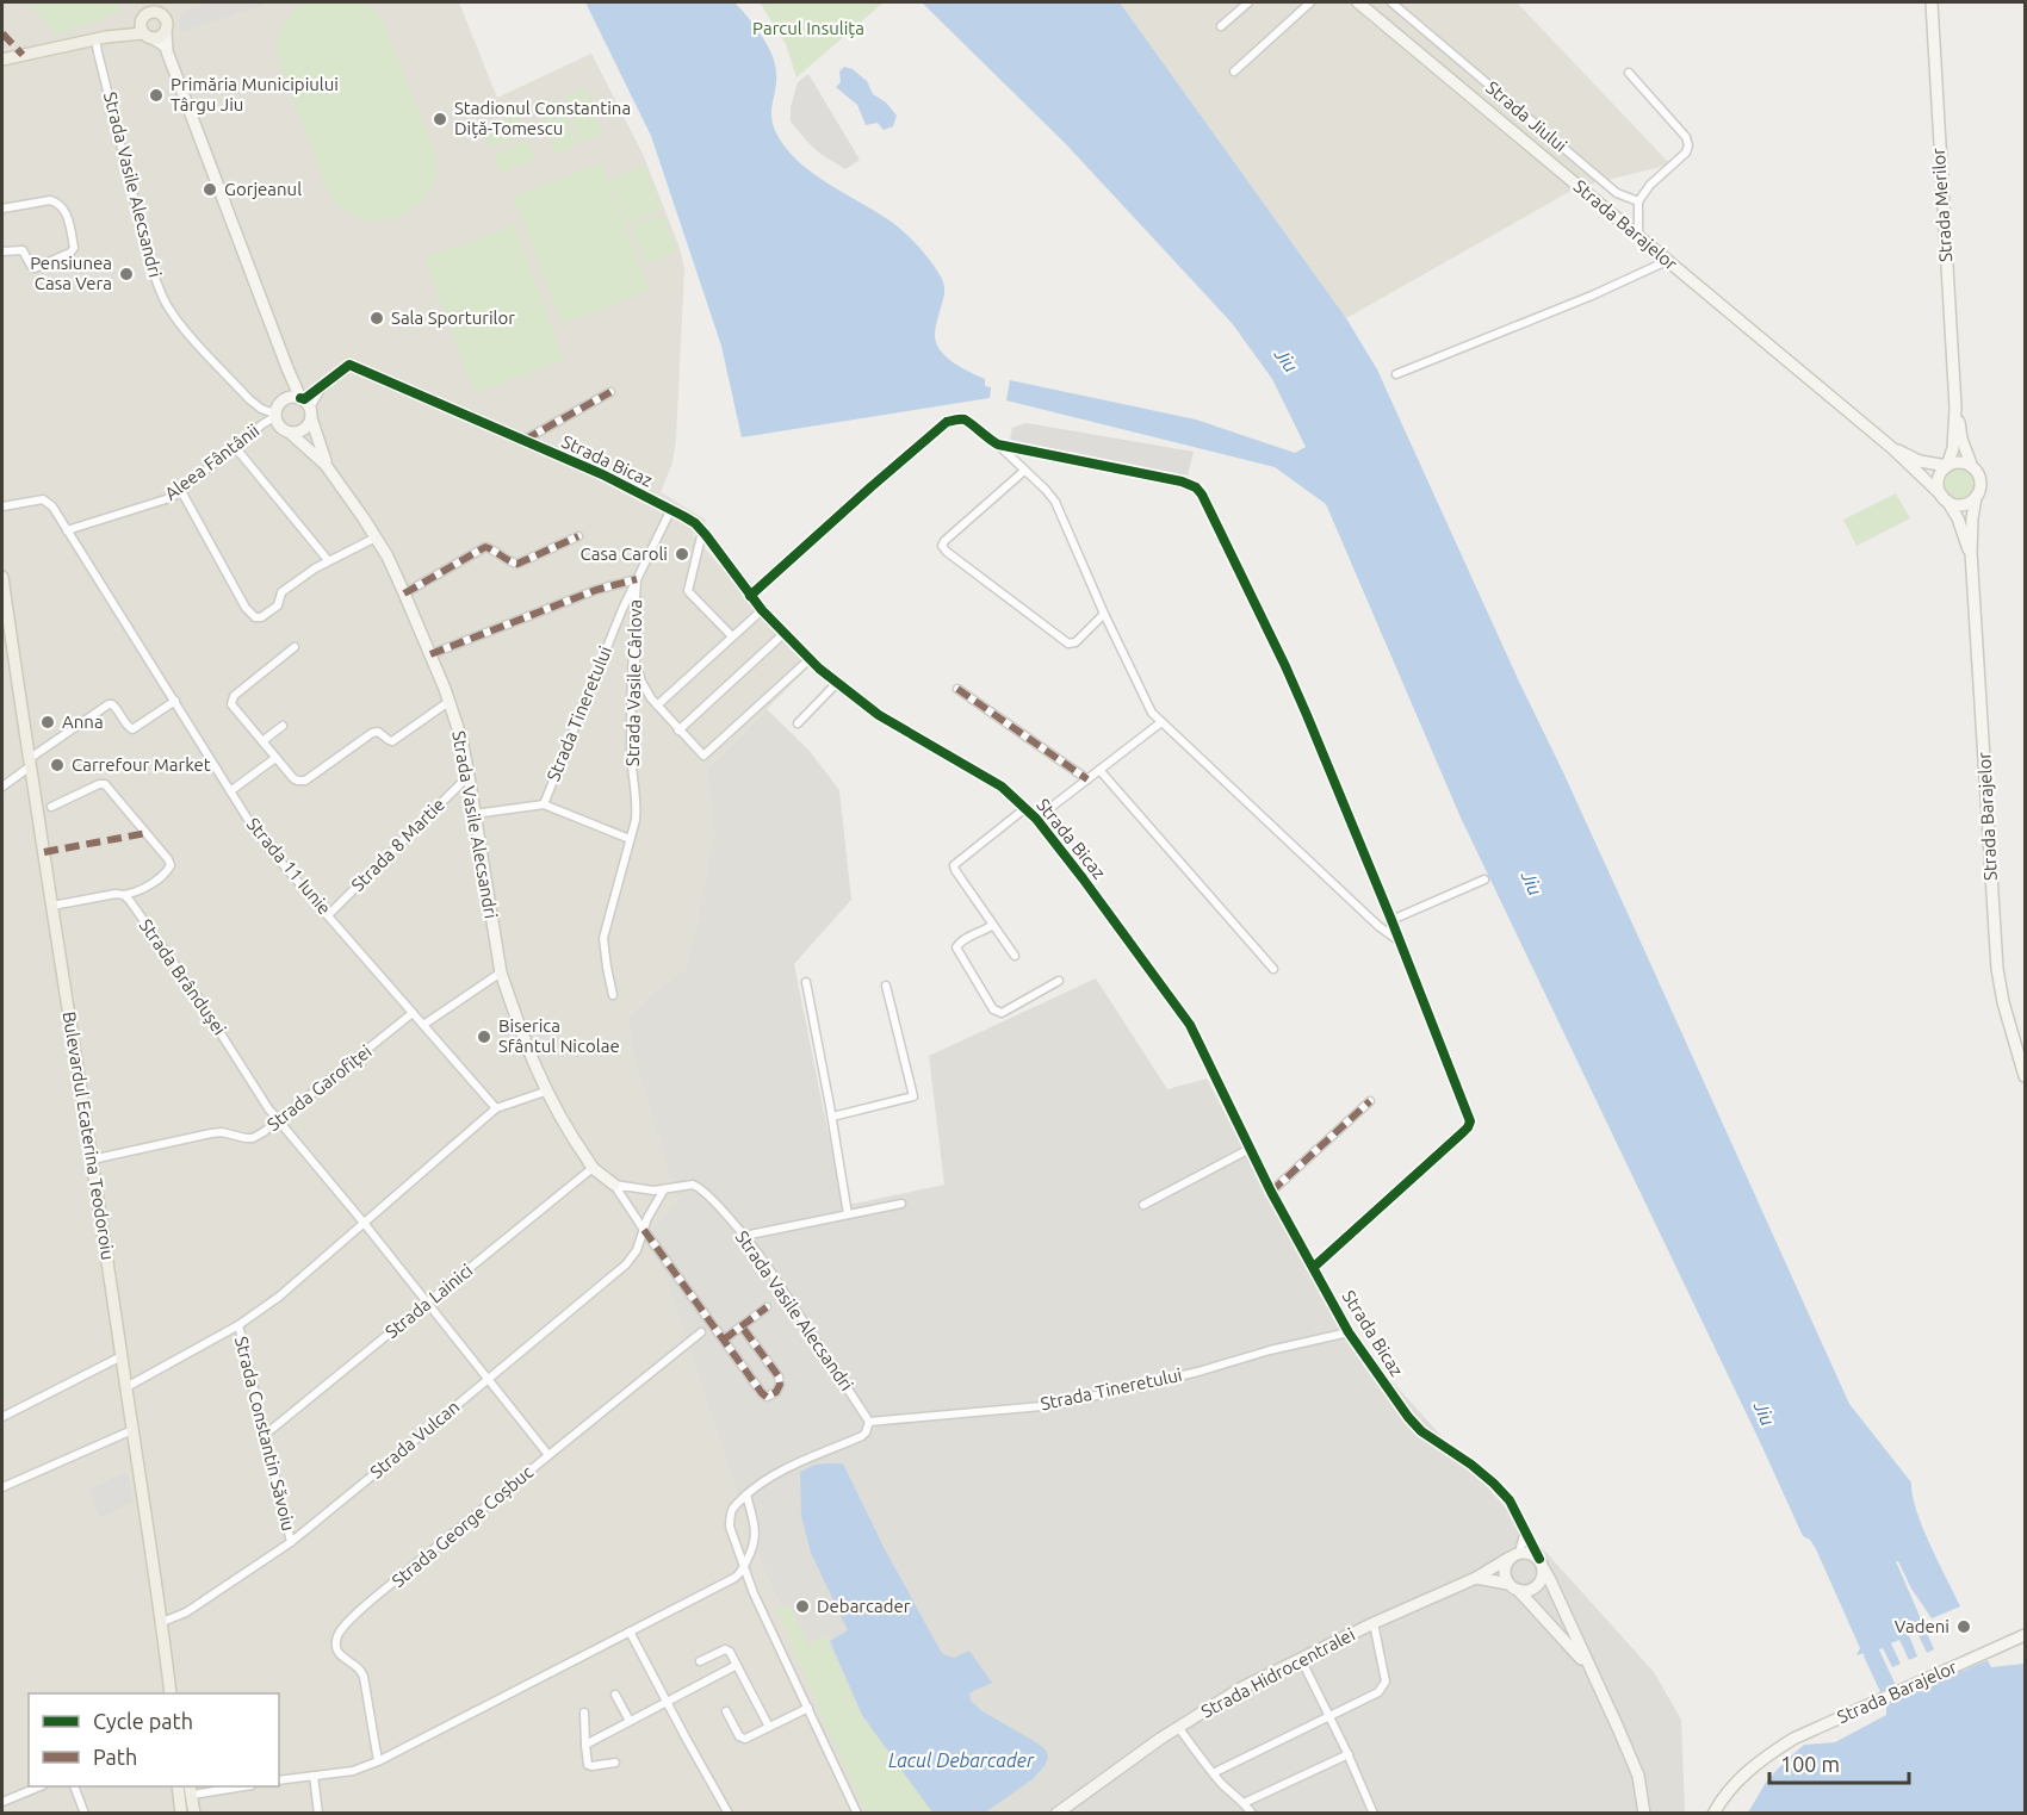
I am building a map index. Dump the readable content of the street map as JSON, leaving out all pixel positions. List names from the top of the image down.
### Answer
{
  "streets": {
    "main road": [
      "Strada Vasile Alecsandri",
      "Strada Merilor",
      "Strada Barajelor",
      "Bulevardul Ecaterina Teodoroiu",
      "Strada Hidrocentralei"
    ],
    "street": [
      "Strada Jiului",
      "Strada Bicaz",
      "Aleea Fântânii",
      "Strada Vasile Cârlova",
      "Strada Tineretului",
      "Strada 8 Martie",
      "Strada 11 Iunie",
      "Strada Brândușei",
      "Strada Garofiței",
      "Strada Lainici",
      "Strada Constantin Săvoiu",
      "Strada Vulcan",
      "Strada George Coșbuc"
    ]
  },
  "crossings": [
    ["Strada Vasile Alecsandri", "Strada Bicaz"],
    ["Strada Vasile Alecsandri", "Aleea Fântânii"],
    ["Strada Vasile Alecsandri", "Strada Tineretului"],
    ["Strada Vasile Alecsandri", "Strada 8 Martie"],
    ["Strada Vasile Alecsandri", "Strada Lainici"],
    ["Strada Vasile Alecsandri", "Strada Vulcan"],
    ["Strada Merilor", "Strada Barajelor"],
    ["Strada Bicaz", "Aleea Fântânii"],
    ["Strada Bicaz", "Strada Tineretului"],
    ["Strada Bicaz", "Strada Hidrocentralei"],
    ["Aleea Fântânii", "Strada 11 Iunie"],
    ["Strada Vasile Cârlova", "Strada Tineretului"],
    ["Strada 8 Martie", "Strada 11 Iunie"],
    ["Strada 11 Iunie", "Strada Garofiței"],
    ["Strada Brândușei", "Strada Garofiței"],
    ["Strada Brândușei", "Strada Lainici"],
    ["Strada Brândușei", "Strada Vulcan"],
    ["Strada Brândușei", "Strada George Coșbuc"],
    ["Strada Garofiței", "Bulevardul Ecaterina Teodoroiu"],
    ["Bulevardul Ecaterina Teodoroiu", "Strada Vulcan"],
    ["Strada Lainici", "Strada Constantin Săvoiu"],
    ["Strada Constantin Săvoiu", "Strada Vulcan"]
  ],
  "water": ["Jiu", "Lacul Debarcader"],
  "parks": ["Parcul Insulița"],
  "places": [
    "Primăria Municipiului Târgu Jiu",
    "Stadionul Constantina Diță-Tomescu",
    "Gorjeanul",
    "Pensiunea Casa Vera",
    "Sala Sporturilor",
    "Casa Caroli",
    "Anna",
    "Carrefour Market",
    "Biserica Sfântul Nicolae",
    "Debarcader",
    "Vadeni"
  ],
  "legend": ["Cycle path", "Path"],
  "scale_bar": "100 m"
}
